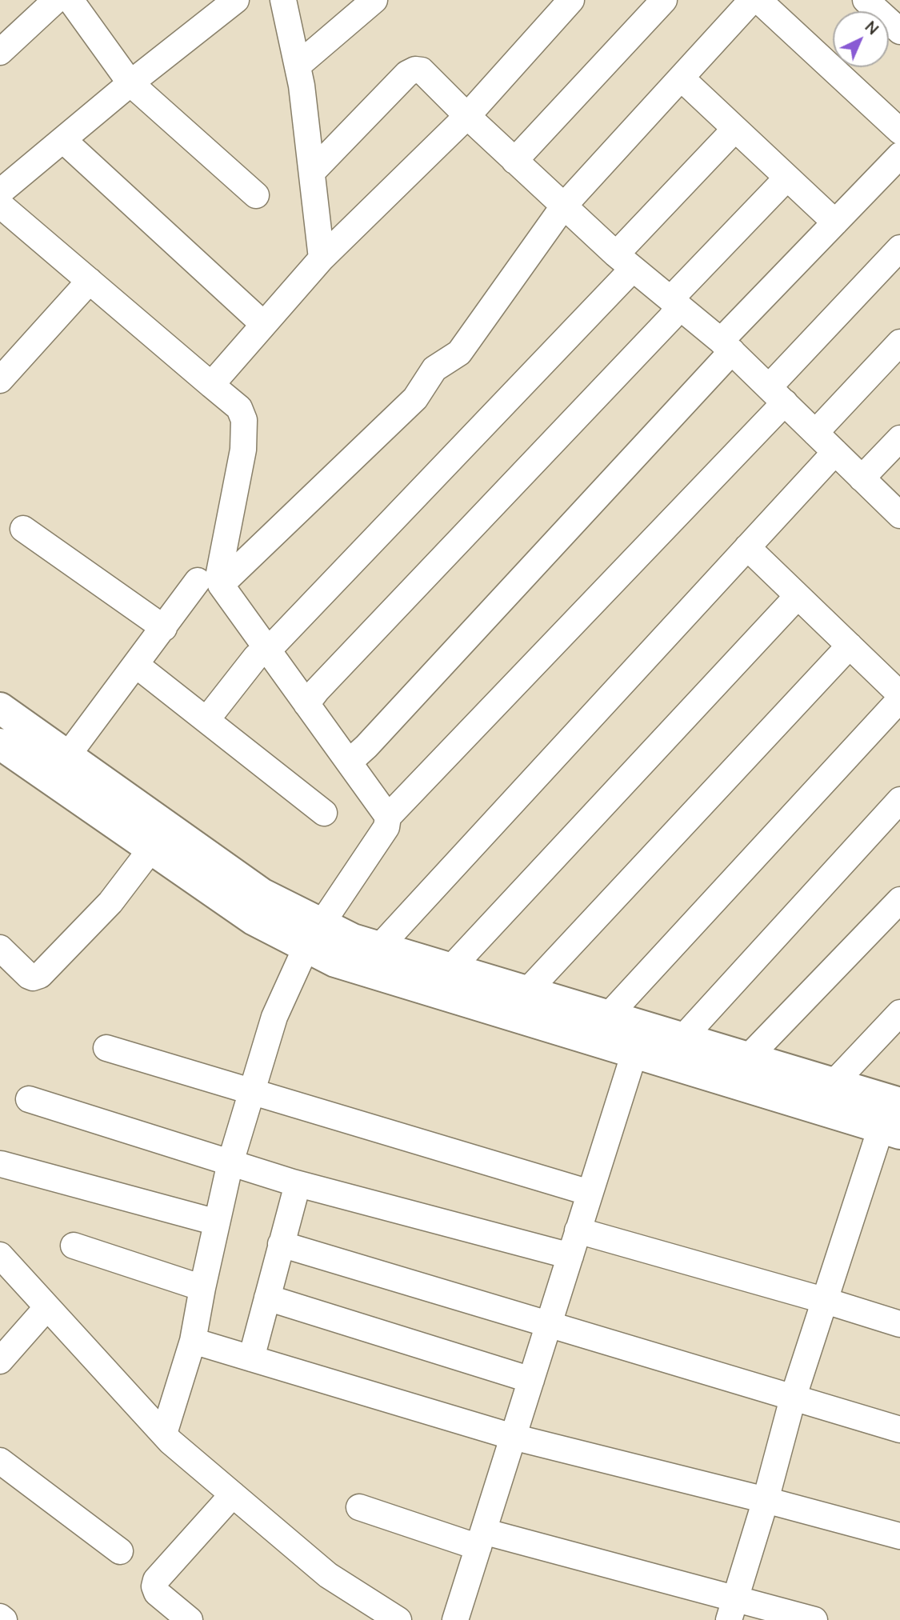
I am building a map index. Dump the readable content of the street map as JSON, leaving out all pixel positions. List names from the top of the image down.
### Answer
{
  "north": "top right"
}
